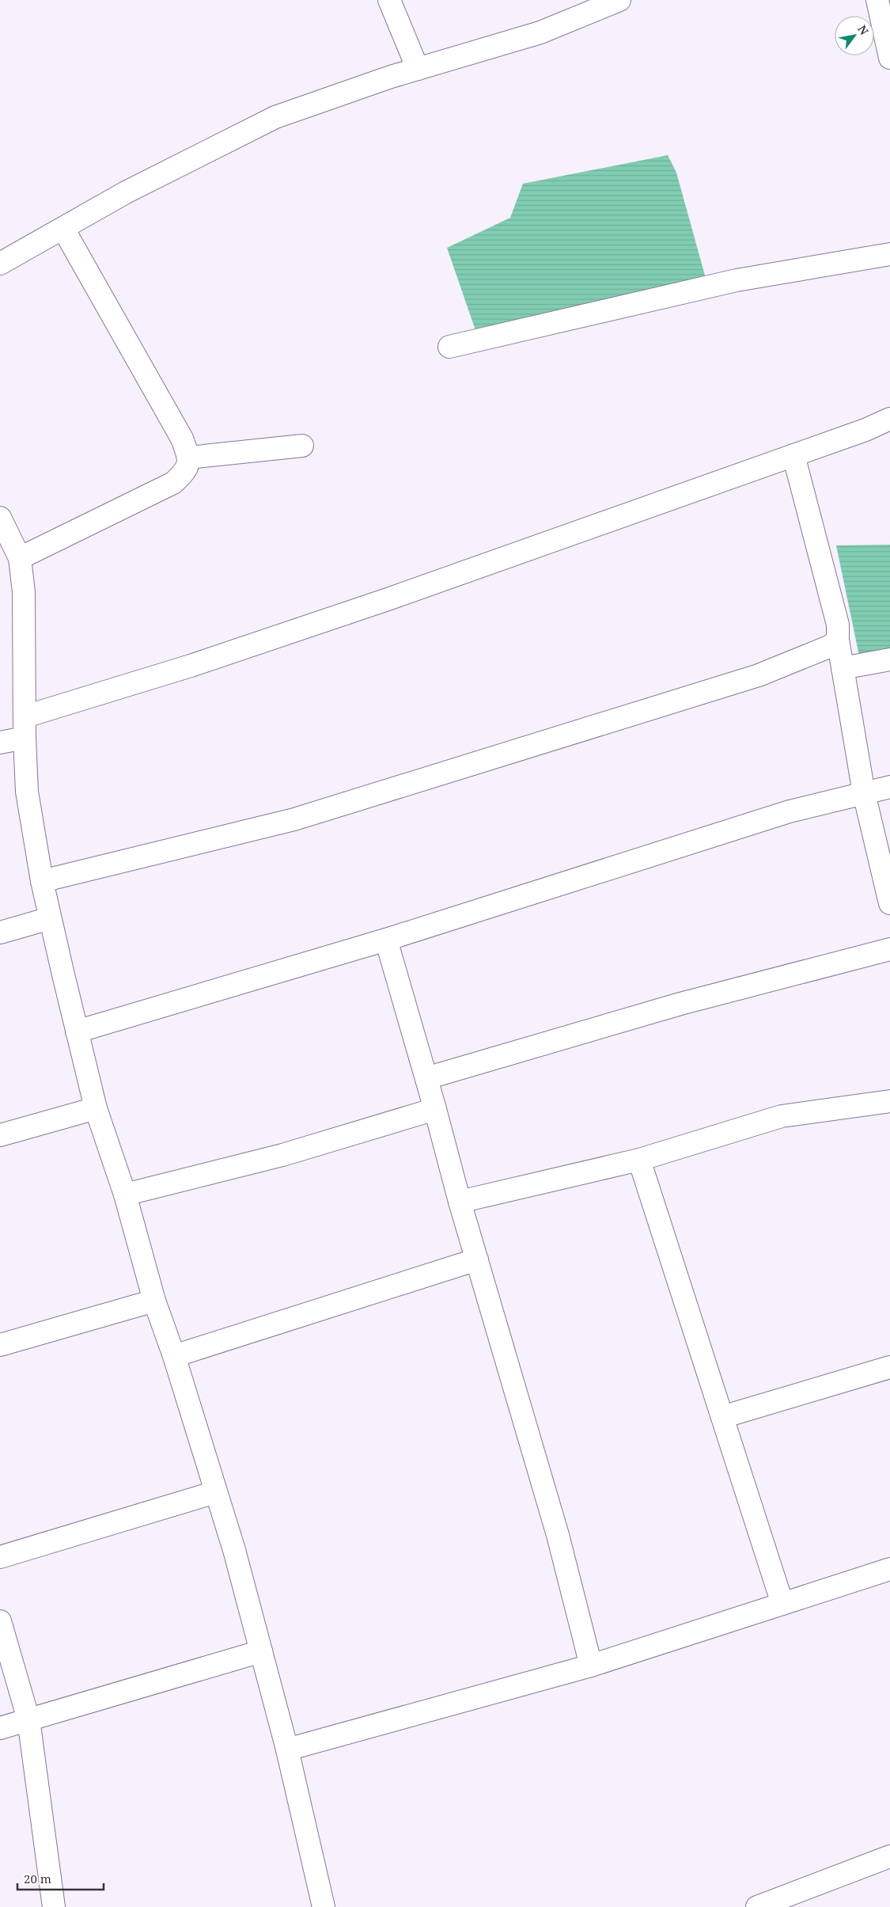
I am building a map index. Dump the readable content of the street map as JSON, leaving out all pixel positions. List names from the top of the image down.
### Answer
{
  "scale_bar": "20 m",
  "north": "top right"
}
